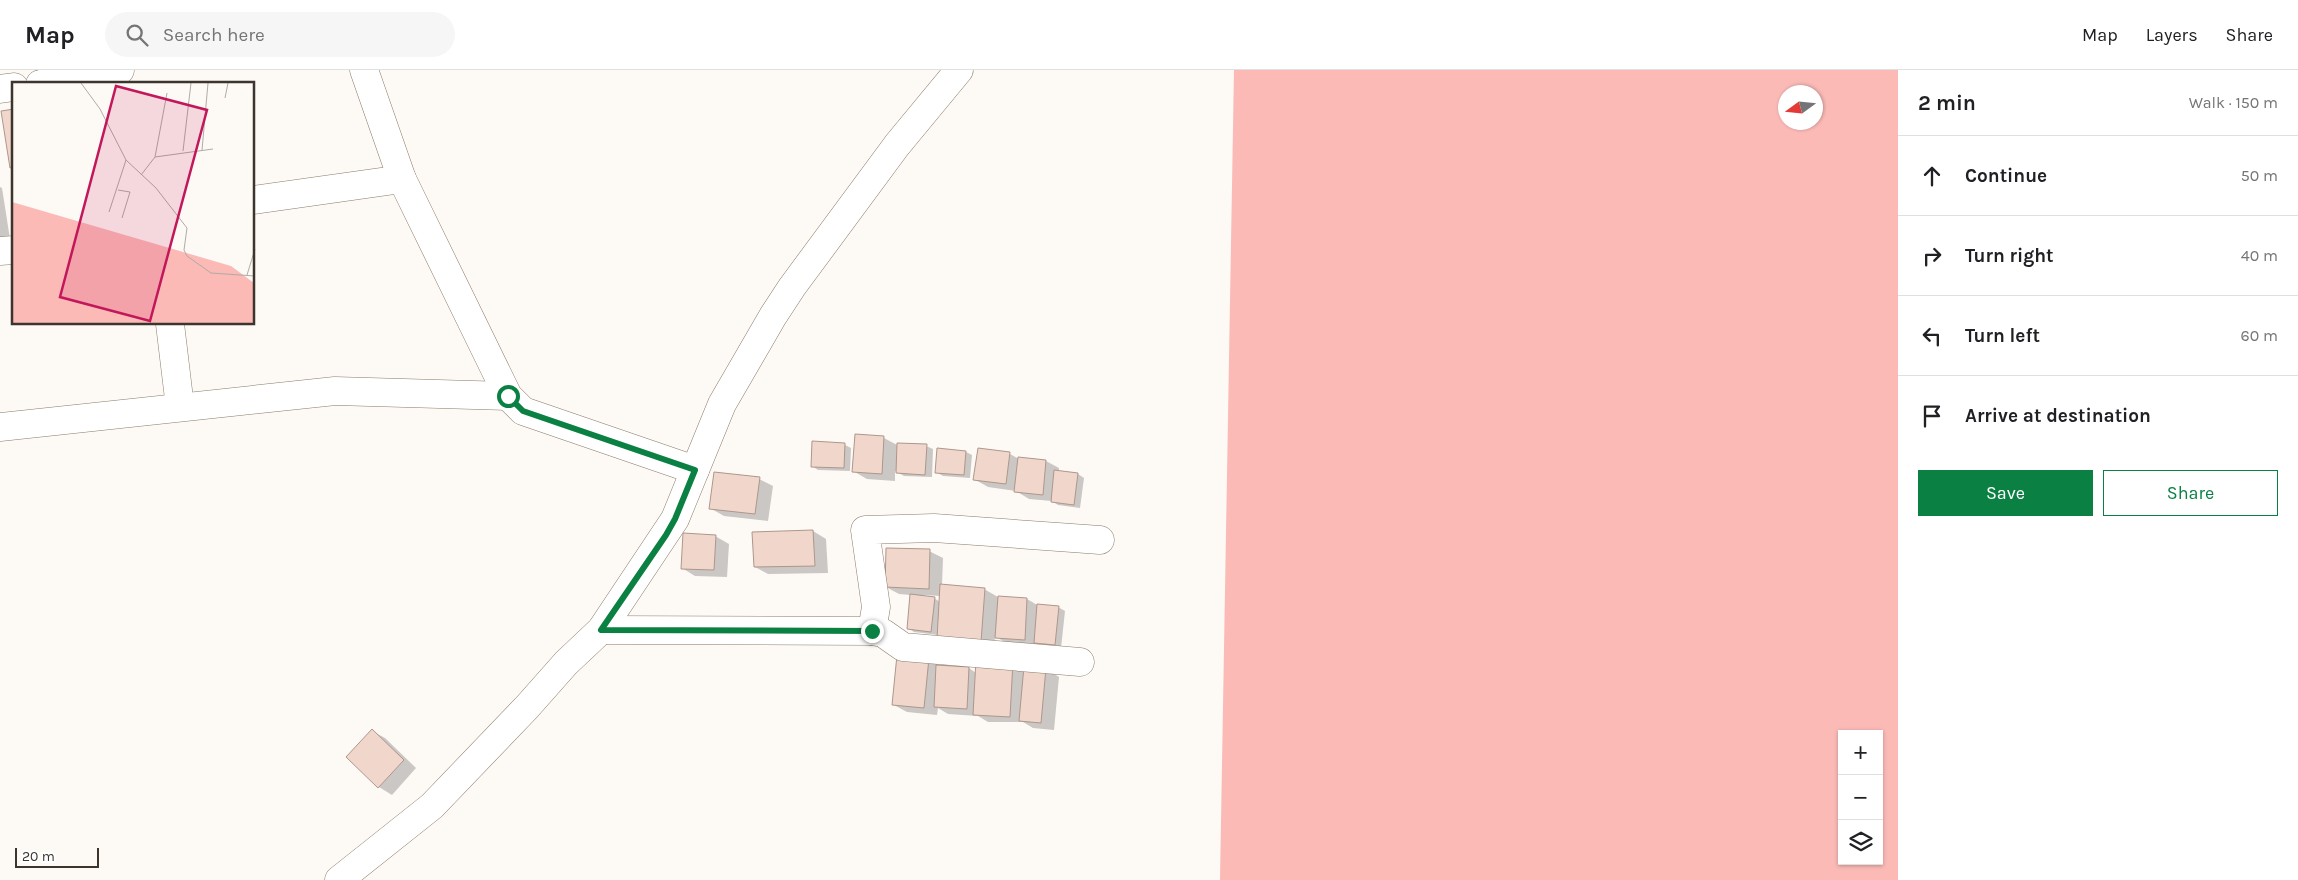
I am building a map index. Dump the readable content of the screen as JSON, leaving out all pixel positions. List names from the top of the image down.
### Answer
{
  "scale_bar": "20 m",
  "north": "left",
  "page": {
    "header": "Map",
    "search": "Search here",
    "nav": ["Map", "Layers", "Share"],
    "heading": ["2 min", "Walk · 150 m"],
    "list": [
      ["Continue", "50 m"],
      ["Turn right", "40 m"],
      ["Turn left", "60 m"],
      "Arrive at destination"
    ],
    "buttons": ["Save", "Share"],
    "map_buttons": ["+", "−"],
    "scale": "20 m"
  }
}
